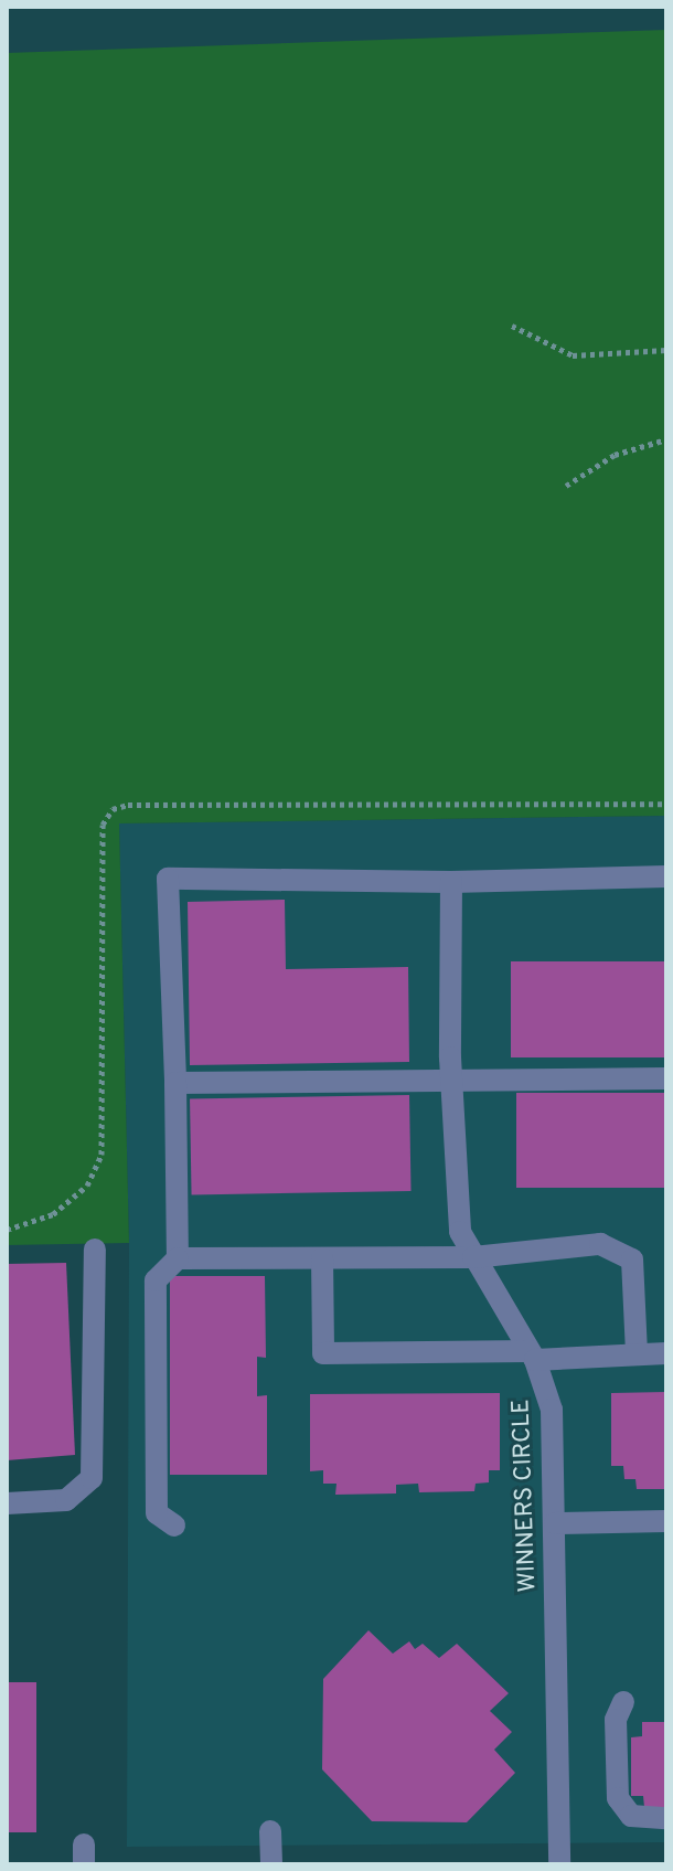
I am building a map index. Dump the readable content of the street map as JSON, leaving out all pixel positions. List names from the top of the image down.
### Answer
{
  "streets": {
    "street": ["WINNERS CIRCLE"]
  }
}
